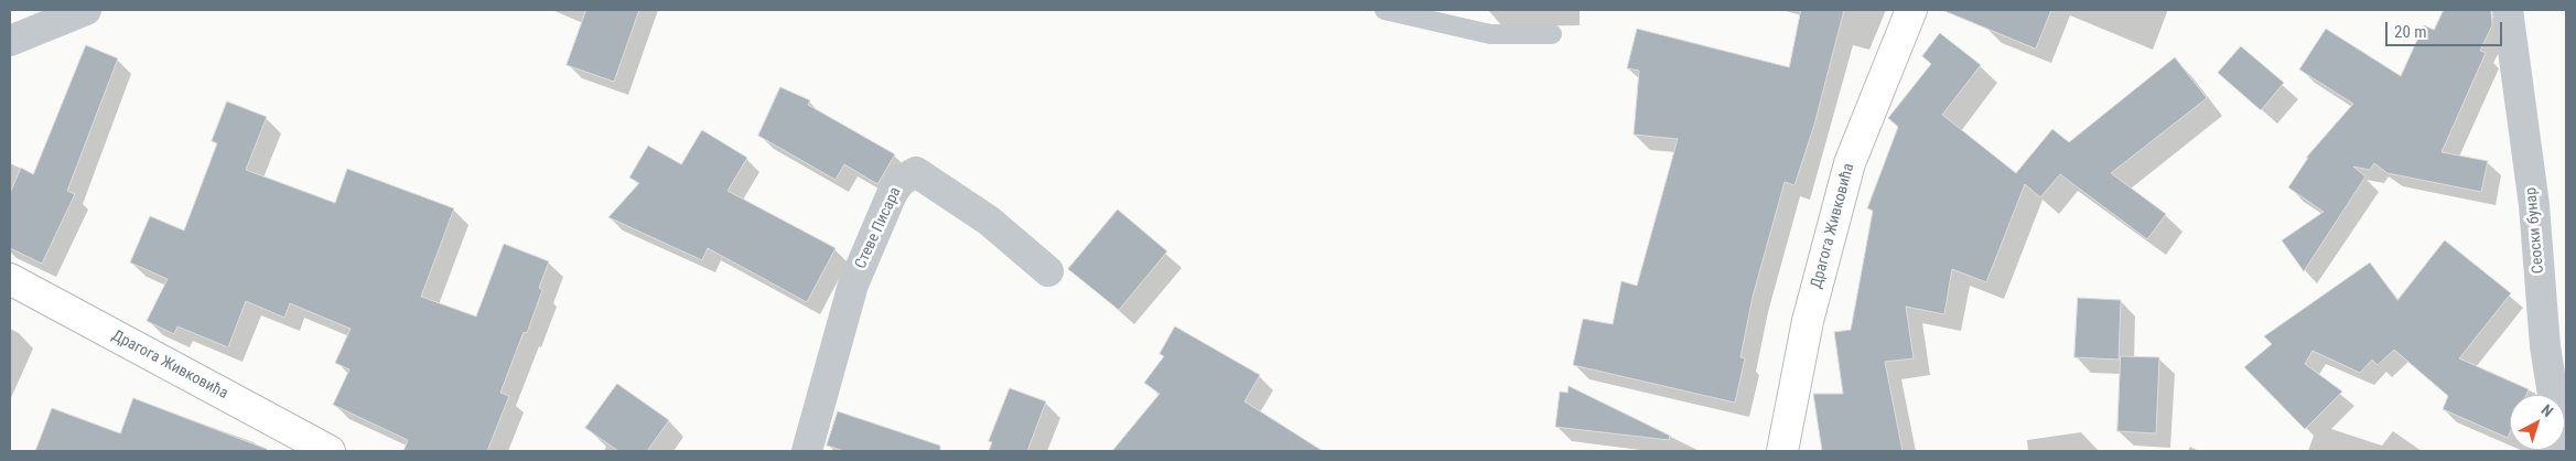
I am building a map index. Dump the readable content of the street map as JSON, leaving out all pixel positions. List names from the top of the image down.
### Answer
{
  "streets": {
    "street": ["Драгога Живковића", "Стеве Писара", "Сеоски бунар"]
  },
  "scale_bar": "20 m",
  "north": "top right"
}
